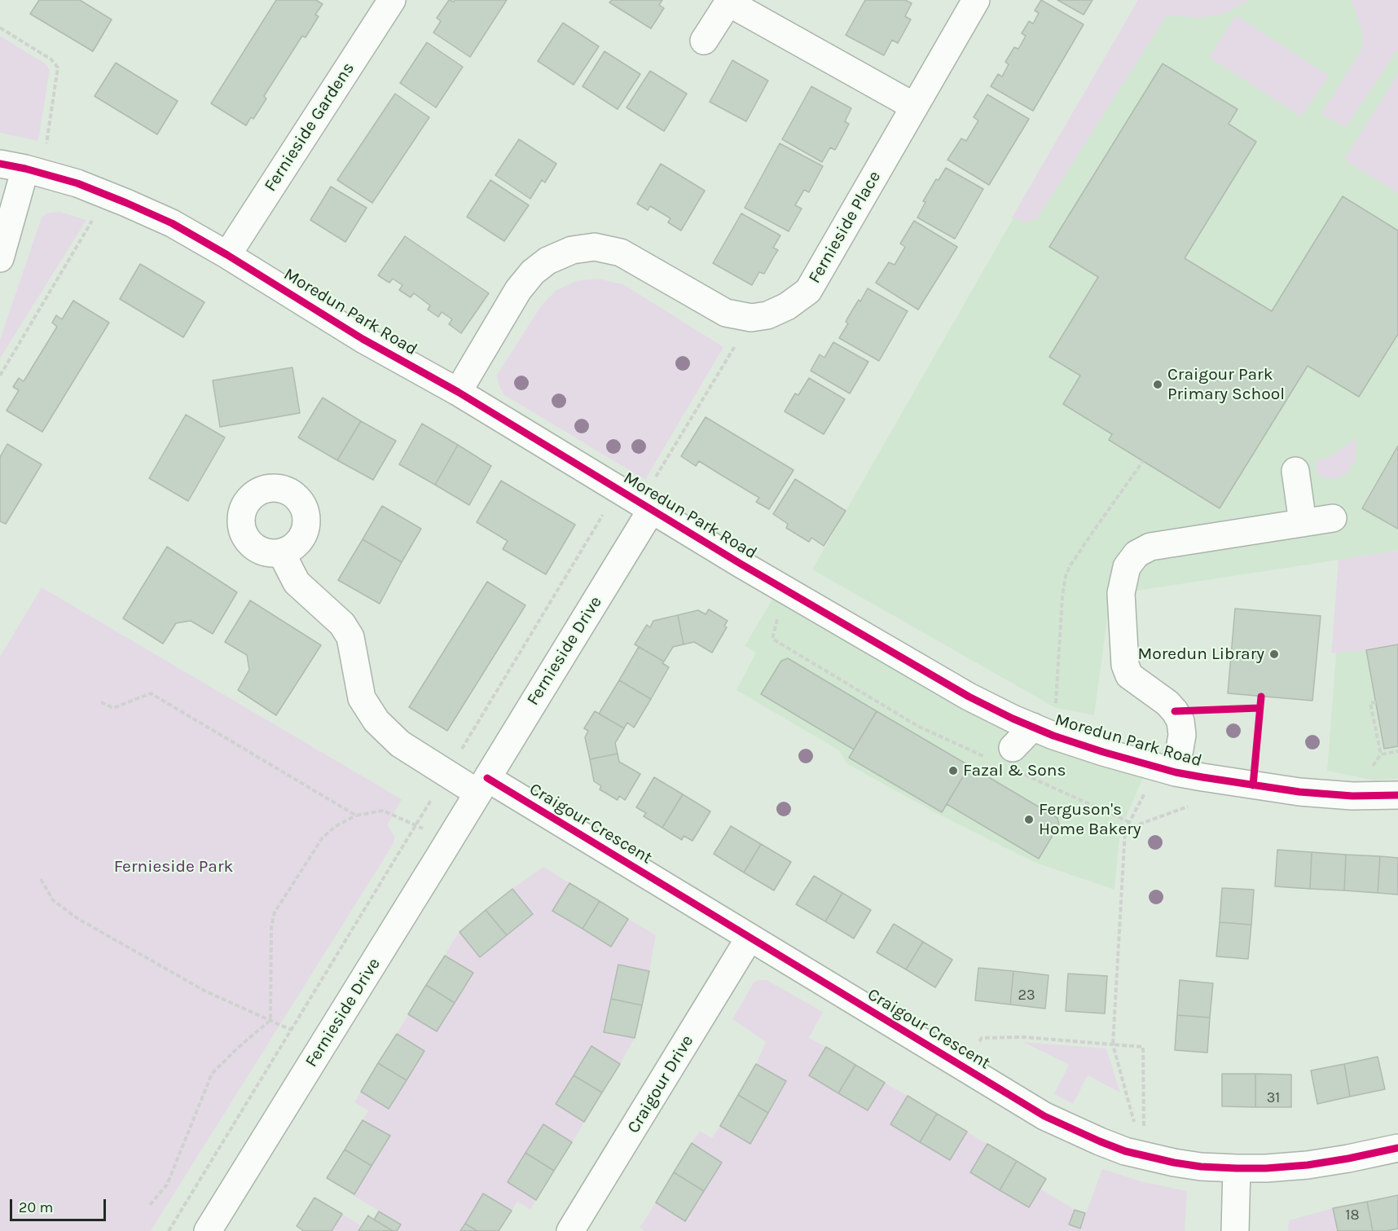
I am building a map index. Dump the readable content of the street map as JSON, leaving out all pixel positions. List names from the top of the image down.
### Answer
{
  "streets": {
    "street": [
      "Fernieside Gardens",
      "Fernieside Place",
      "Moredun Park Road",
      "Fernieside Drive",
      "Craigour Crescent",
      "Craigour Drive"
    ]
  },
  "crossings": [
    ["Fernieside Gardens", "Moredun Park Road"],
    ["Fernieside Place", "Moredun Park Road"],
    ["Moredun Park Road", "Fernieside Drive"],
    ["Fernieside Drive", "Craigour Crescent"],
    ["Craigour Crescent", "Craigour Drive"]
  ],
  "parks": ["Fernieside Park"],
  "places": [
    "Craigour Park Primary School",
    "Moredun Library",
    "Fazal & Sons",
    "Ferguson's Home Bakery"
  ],
  "house_numbers": ["23", "31", "18"],
  "scale_bar": "20 m"
}
